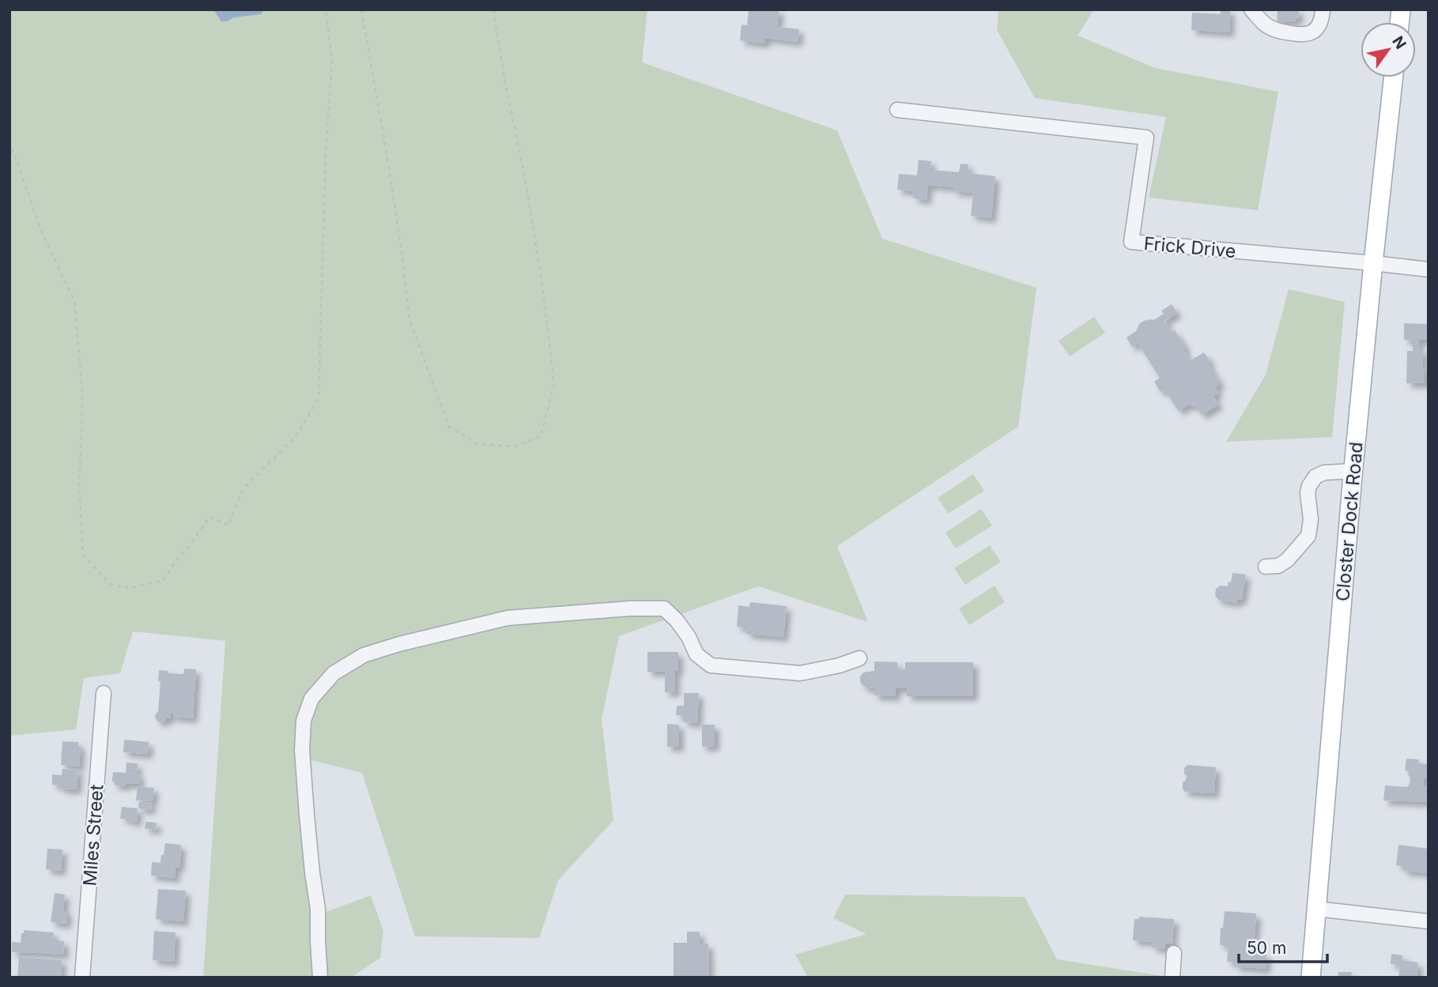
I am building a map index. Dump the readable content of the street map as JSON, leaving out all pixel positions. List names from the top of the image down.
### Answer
{
  "streets": {
    "main road": ["Closter Dock Road"],
    "street": ["Frick Drive", "Miles Street"]
  },
  "crossings": [
    ["Frick Drive", "Closter Dock Road"]
  ],
  "scale_bar": "50 m",
  "north": "top right"
}
